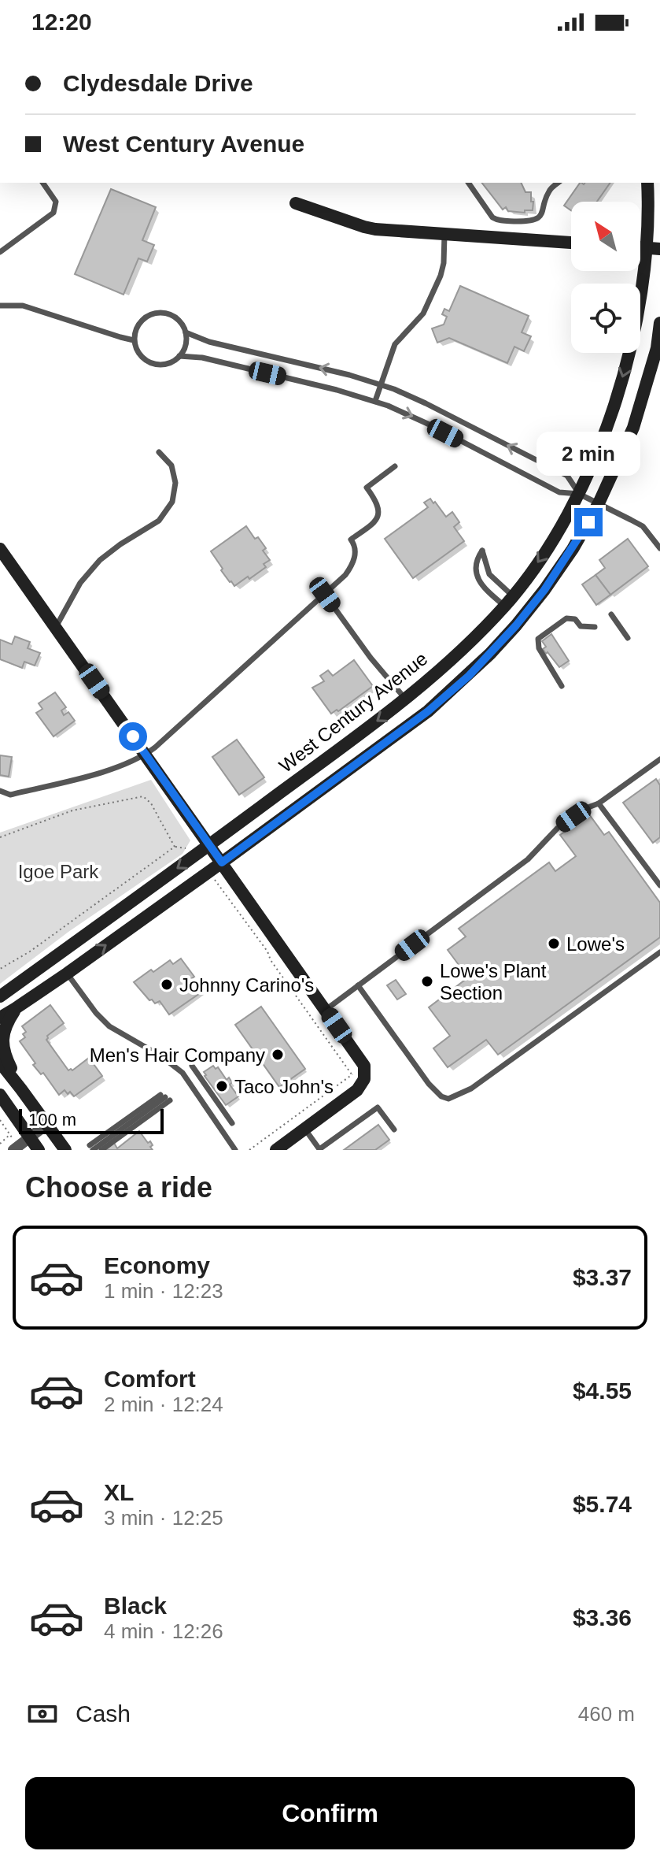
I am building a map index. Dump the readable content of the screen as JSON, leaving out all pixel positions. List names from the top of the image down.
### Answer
{
  "streets": {
    "main road": ["West Century Avenue"]
  },
  "parks": ["Igoe Park"],
  "places": [
    "Lowe's",
    "Lowe's Plant Section",
    "Johnny Carino's",
    "Men's Hair Company",
    "Taco John's"
  ],
  "scale_bar": "100 m",
  "north": "top left",
  "page": {
    "status": "12:20",
    "banner": ["Clydesdale Drive", "West Century Avenue"],
    "bubble": "2 min",
    "scale": "100 m",
    "heading": "Choose a ride",
    "list": [
      {
        "name": "Economy",
        "note": "1 min · 12:23",
        "value": "$3.37"
      },
      {
        "name": "Comfort",
        "note": "2 min · 12:24",
        "value": "$4.55"
      },
      {
        "name": "XL",
        "note": "3 min · 12:25",
        "value": "$5.74"
      },
      {
        "name": "Black",
        "note": "4 min · 12:26",
        "value": "$3.36"
      }
    ],
    "pay": ["Cash", "460 m"],
    "buttons": "Confirm"
  }
}
